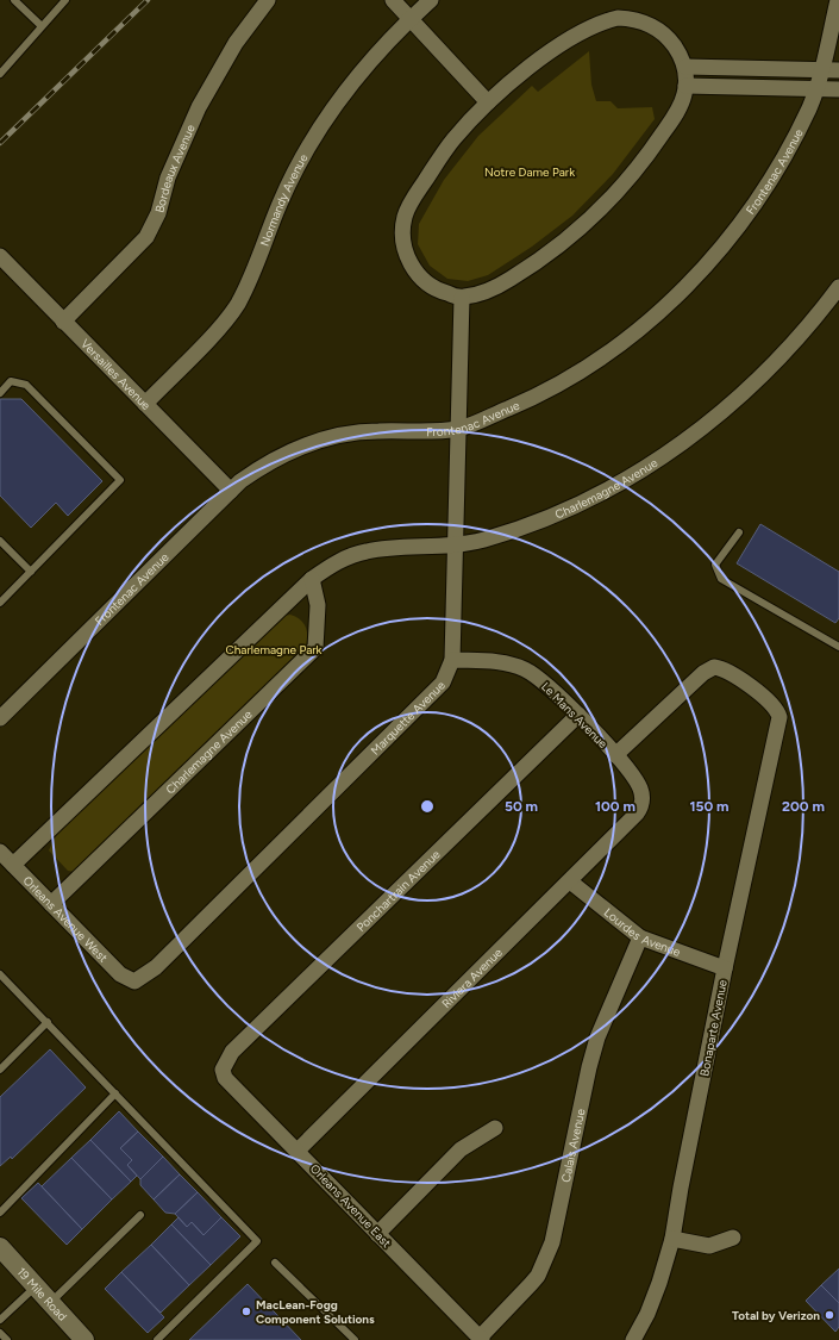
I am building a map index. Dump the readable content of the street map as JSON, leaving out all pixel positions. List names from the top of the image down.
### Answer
{
  "streets": {
    "street": [
      "Bordeaux Avenue",
      "Frontenac Avenue",
      "Normandy Avenue",
      "Versailles Avenue",
      "Charlemagne Avenue",
      "Le Mans Avenue",
      "Marquette Avenue",
      "Ponchartrain Avenue",
      "Orleans Avenue West",
      "Lourdes Avenue",
      "Riviera Avenue",
      "Bonaparte Avenue",
      "Calais Avenue",
      "Orleans Avenue East",
      "19 Mile Road"
    ]
  },
  "crossings": [
    ["Bordeaux Avenue", "Versailles Avenue"],
    ["Frontenac Avenue", "Versailles Avenue"],
    ["Frontenac Avenue", "Marquette Avenue"],
    ["Normandy Avenue", "Versailles Avenue"],
    ["Charlemagne Avenue", "Marquette Avenue"],
    ["Charlemagne Avenue", "Orleans Avenue West"],
    ["Le Mans Avenue", "Marquette Avenue"],
    ["Le Mans Avenue", "Ponchartrain Avenue"],
    ["Le Mans Avenue", "Riviera Avenue"],
    ["Le Mans Avenue", "Bonaparte Avenue"],
    ["Marquette Avenue", "Orleans Avenue West"],
    ["Ponchartrain Avenue", "Orleans Avenue East"],
    ["Lourdes Avenue", "Riviera Avenue"],
    ["Lourdes Avenue", "Bonaparte Avenue"],
    ["Lourdes Avenue", "Calais Avenue"],
    ["Riviera Avenue", "Orleans Avenue East"],
    ["Calais Avenue", "Orleans Avenue East"]
  ],
  "parks": ["Notre Dame Park", "Charlemagne Park"],
  "places": ["MacLean-Fogg Component Solutions", "Total by Verizon"],
  "rings": [
    "50 m",
    "100 m",
    "150 m",
    "200 m"
  ]
}
